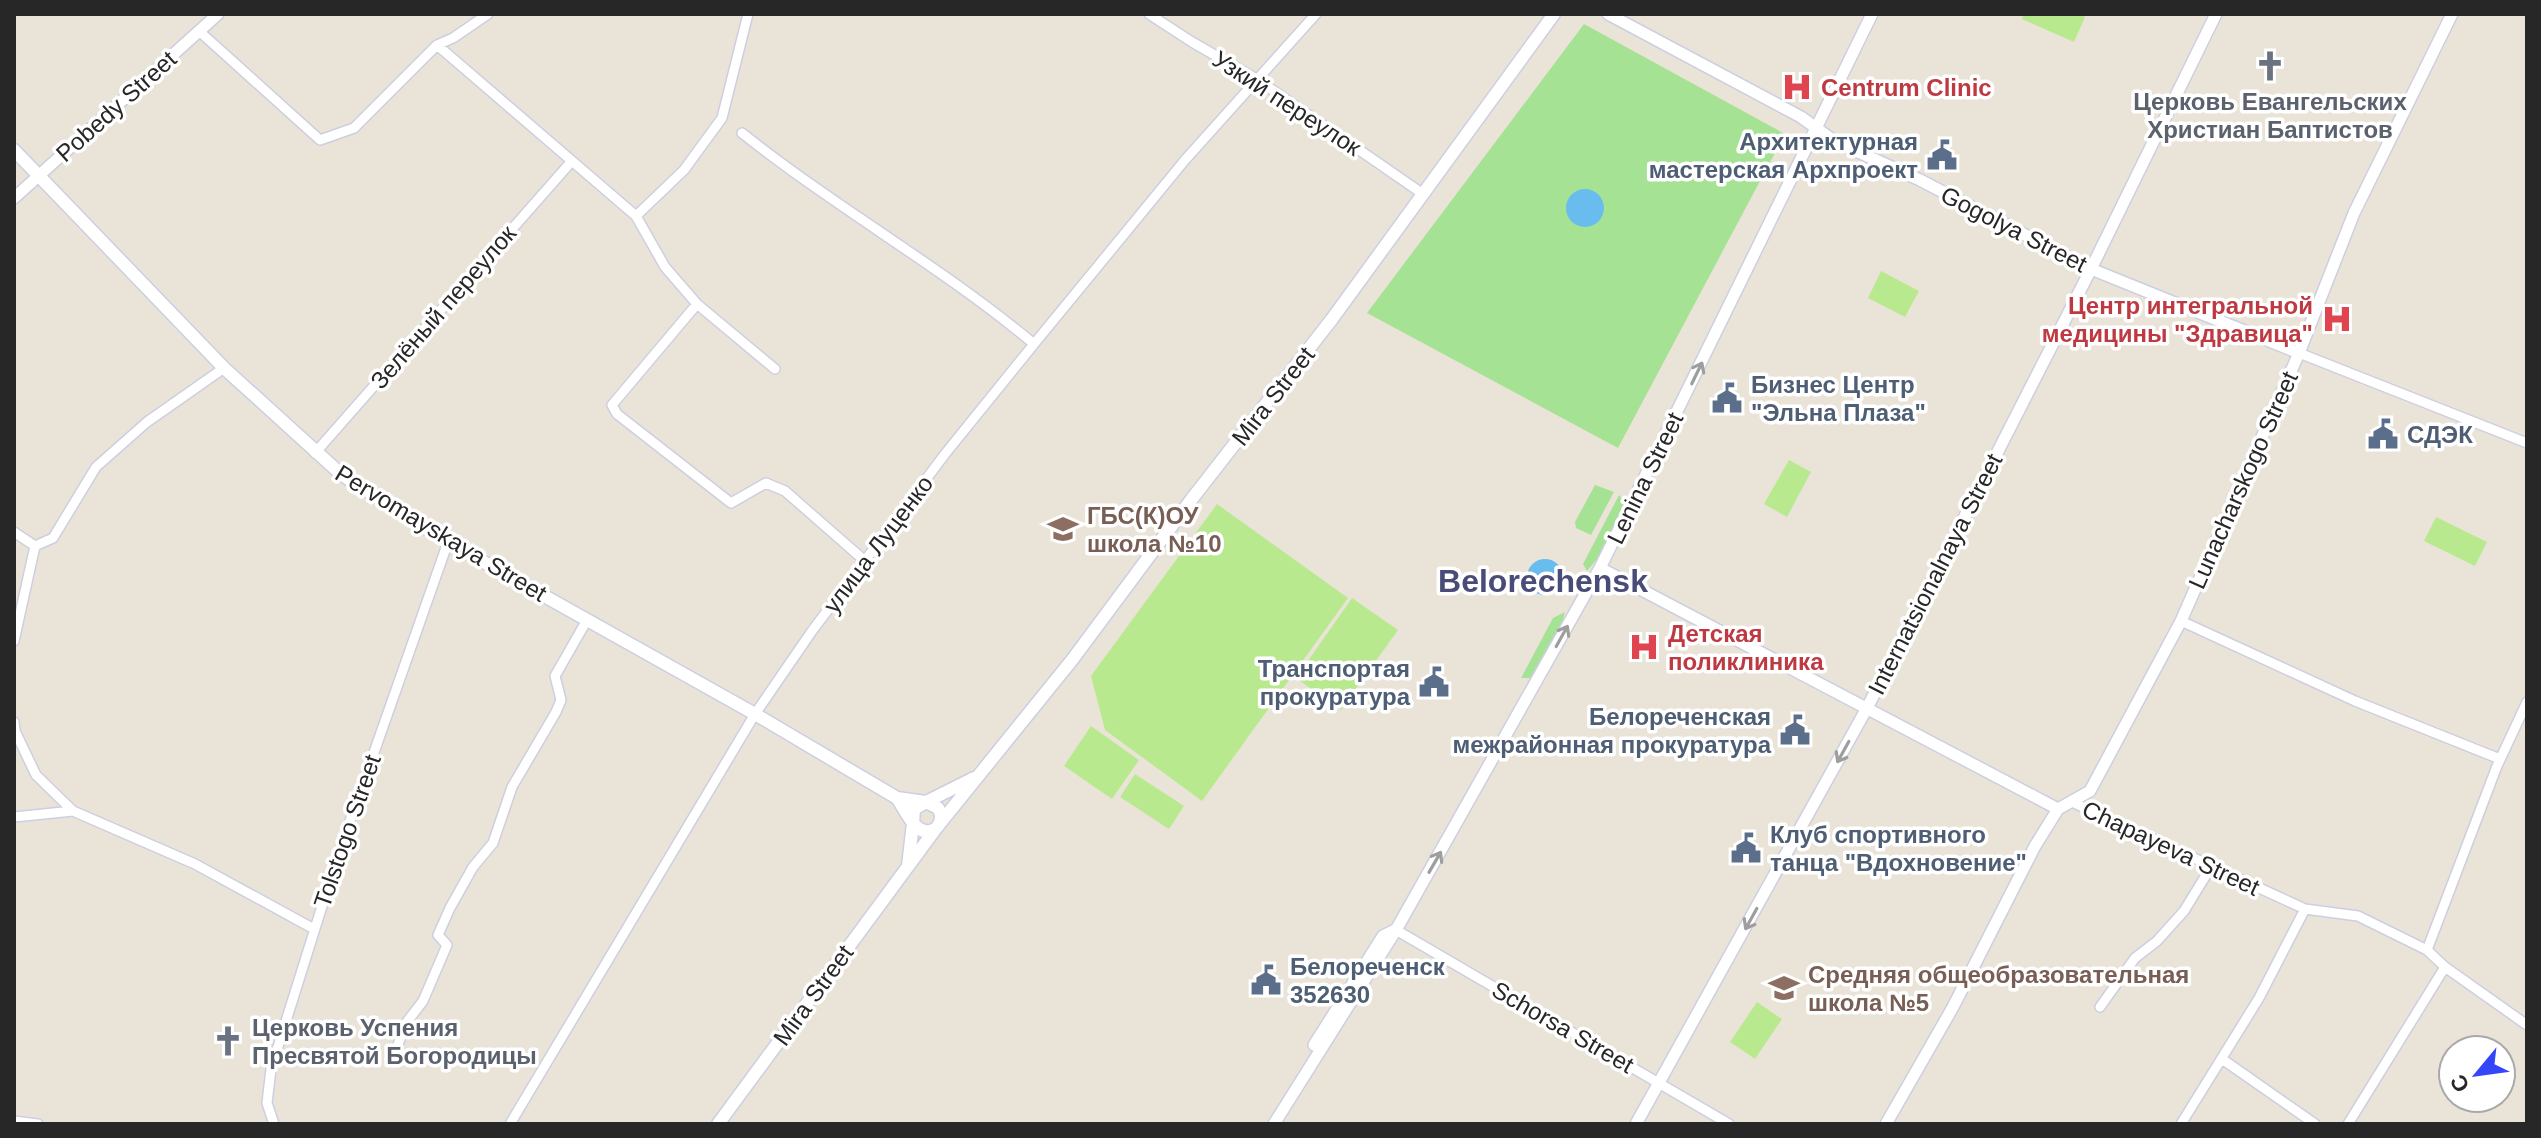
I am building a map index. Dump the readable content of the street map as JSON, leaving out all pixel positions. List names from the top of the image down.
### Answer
{
  "streets": {
    "main road": ["Mira Street", "Pervomayskaya Street"],
    "street": [
      "Узкий переулок",
      "Pobedy Street",
      "Gogolya Street",
      "Зелёный переулок",
      "Lenina Street",
      "Lunacharskogo Street",
      "улица Луценко",
      "Internatsionalnaya Street",
      "Tolstogo Street",
      "Chapayeva Street",
      "Schorsa Street"
    ]
  },
  "crossings": [
    ["Узкий переулок", "Mira Street"],
    ["Узкий переулок", "улица Луценко"],
    ["Pobedy Street", "Pervomayskaya Street"],
    ["Gogolya Street", "Lenina Street"],
    ["Gogolya Street", "Lunacharskogo Street"],
    ["Gogolya Street", "Internatsionalnaya Street"],
    ["Зелёный переулок", "Pervomayskaya Street"],
    ["Mira Street", "Pervomayskaya Street"],
    ["Lenina Street", "Chapayeva Street"],
    ["Lenina Street", "Schorsa Street"],
    ["Lunacharskogo Street", "Chapayeva Street"],
    ["Pervomayskaya Street", "улица Луценко"],
    ["Pervomayskaya Street", "Tolstogo Street"],
    ["Internatsionalnaya Street", "Chapayeva Street"],
    ["Internatsionalnaya Street", "Schorsa Street"]
  ],
  "one_way": ["Lenina Street"],
  "districts": ["Belorechensk"],
  "places": {
    "church": ["Церковь Евангельских Христиан Баптистов", "Церковь Успения Пресвятой Богородицы"],
    "hospital": ["Centrum Clinic", "Центр интегральной медицины \"Здравица\"", "Детская поликлиника"],
    "public building": [
      "Архитектурная мастерская Архпроект",
      "Бизнес Центр \"Эльна Плаза\"",
      "СДЭК",
      "Транспортая прокуратура",
      "Белореченская межрайонная прокуратура",
      "Клуб спортивного танца \"Вдохновение\"",
      "Белореченск 352630"
    ],
    "school or university": ["ГБС(К)ОУ школа №10", "Средняя общеобразовательная школа №5"]
  },
  "north": "bottom left"
}
